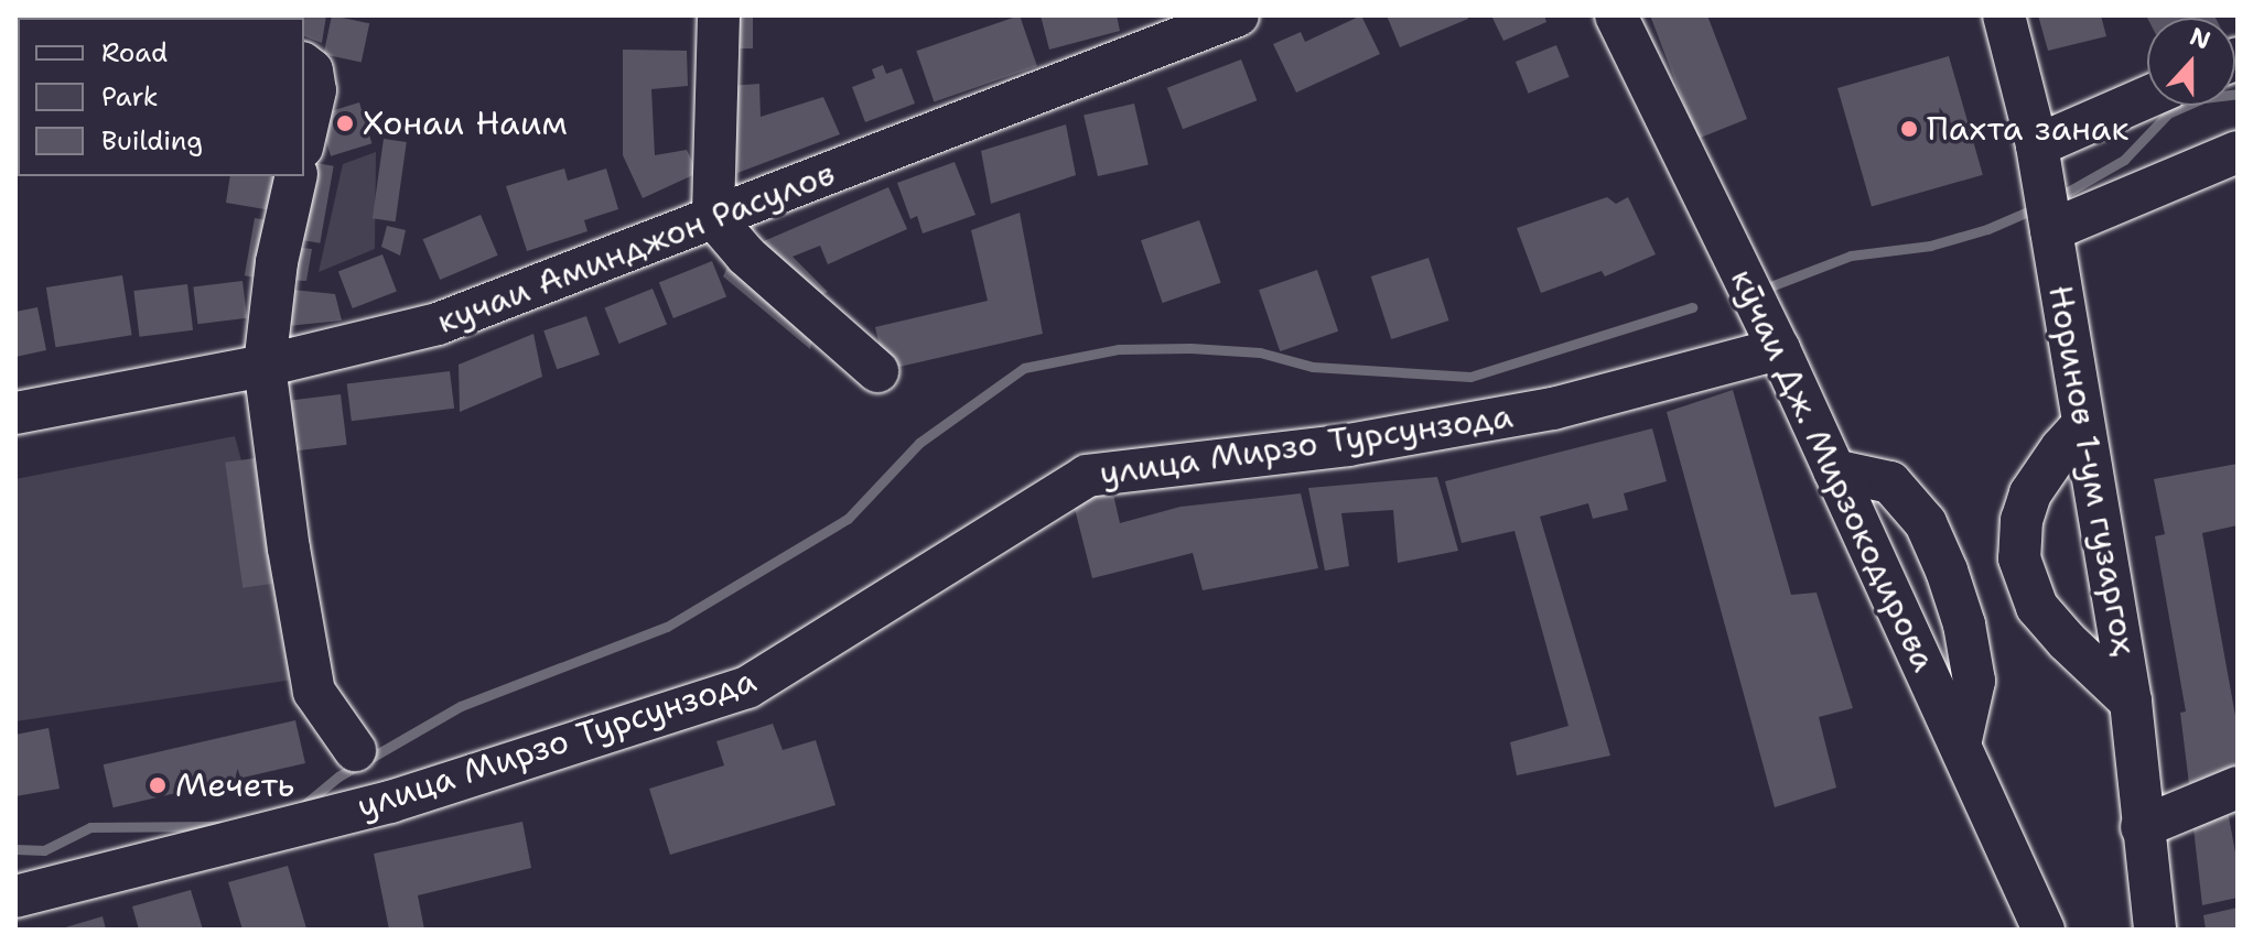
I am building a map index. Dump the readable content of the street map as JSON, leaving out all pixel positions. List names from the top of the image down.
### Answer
{
  "streets": {
    "street": [
      "кучаи Аминджон Расулов",
      "улица Мирзо Турсунзода",
      "кӯчаи Дж. Мирзокодирова",
      "Норинов 1-ум гузаргоҳ"
    ]
  },
  "crossings": [
    ["улица Мирзо Турсунзода", "кӯчаи Дж. Мирзокодирова"]
  ],
  "places": ["Хонаи Наим", "Пахта занак", "Мечеть"],
  "legend": ["Road", "Park", "Building"],
  "north": "top"
}
